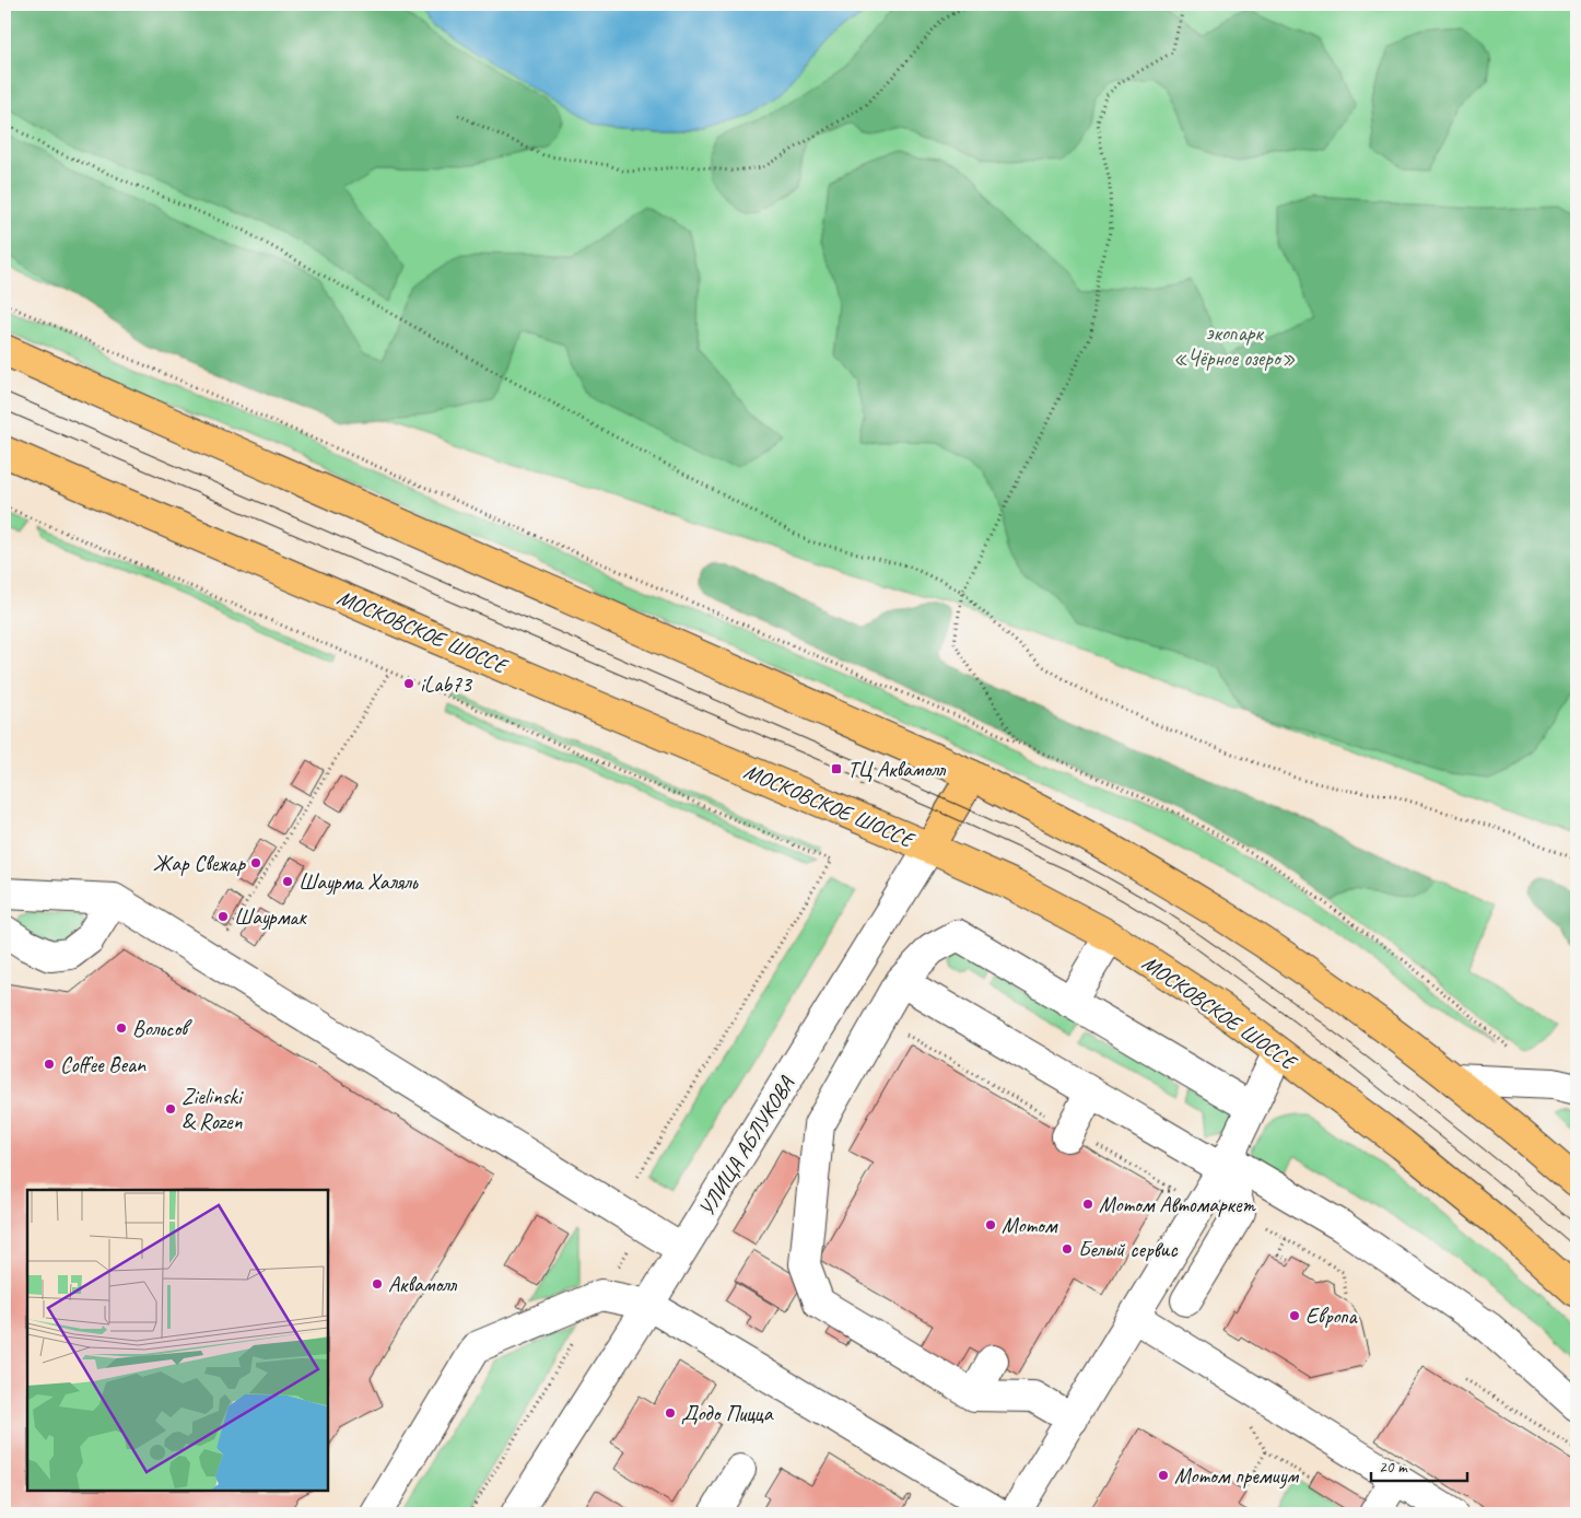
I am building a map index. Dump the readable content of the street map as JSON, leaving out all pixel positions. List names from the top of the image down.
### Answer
{
  "streets": {
    "main road": ["МОСКОВСКОЕ ШОССЕ", "УЛИЦА АБЛУКОВА"]
  },
  "crossings": [
    ["МОСКОВСКОЕ ШОССЕ", "УЛИЦА АБЛУКОВА"]
  ],
  "parks": ["экопарк «Чёрное озеро»"],
  "places": {
    "other": [
      "iLab73",
      "Жар Свежар",
      "Шаурма Халяль",
      "Шаурмак",
      "Вольсов",
      "Coffee Bean",
      "Zielinski & Rozen",
      "Мотом Автомаркет",
      "Мотом",
      "Белый сервис",
      "Аквамолл",
      "Европа",
      "Додо Пицца",
      "Мотом премиум"
    ],
    "transit": ["ТЦ Аквамолл"]
  },
  "scale_bar": "20 m"
}
